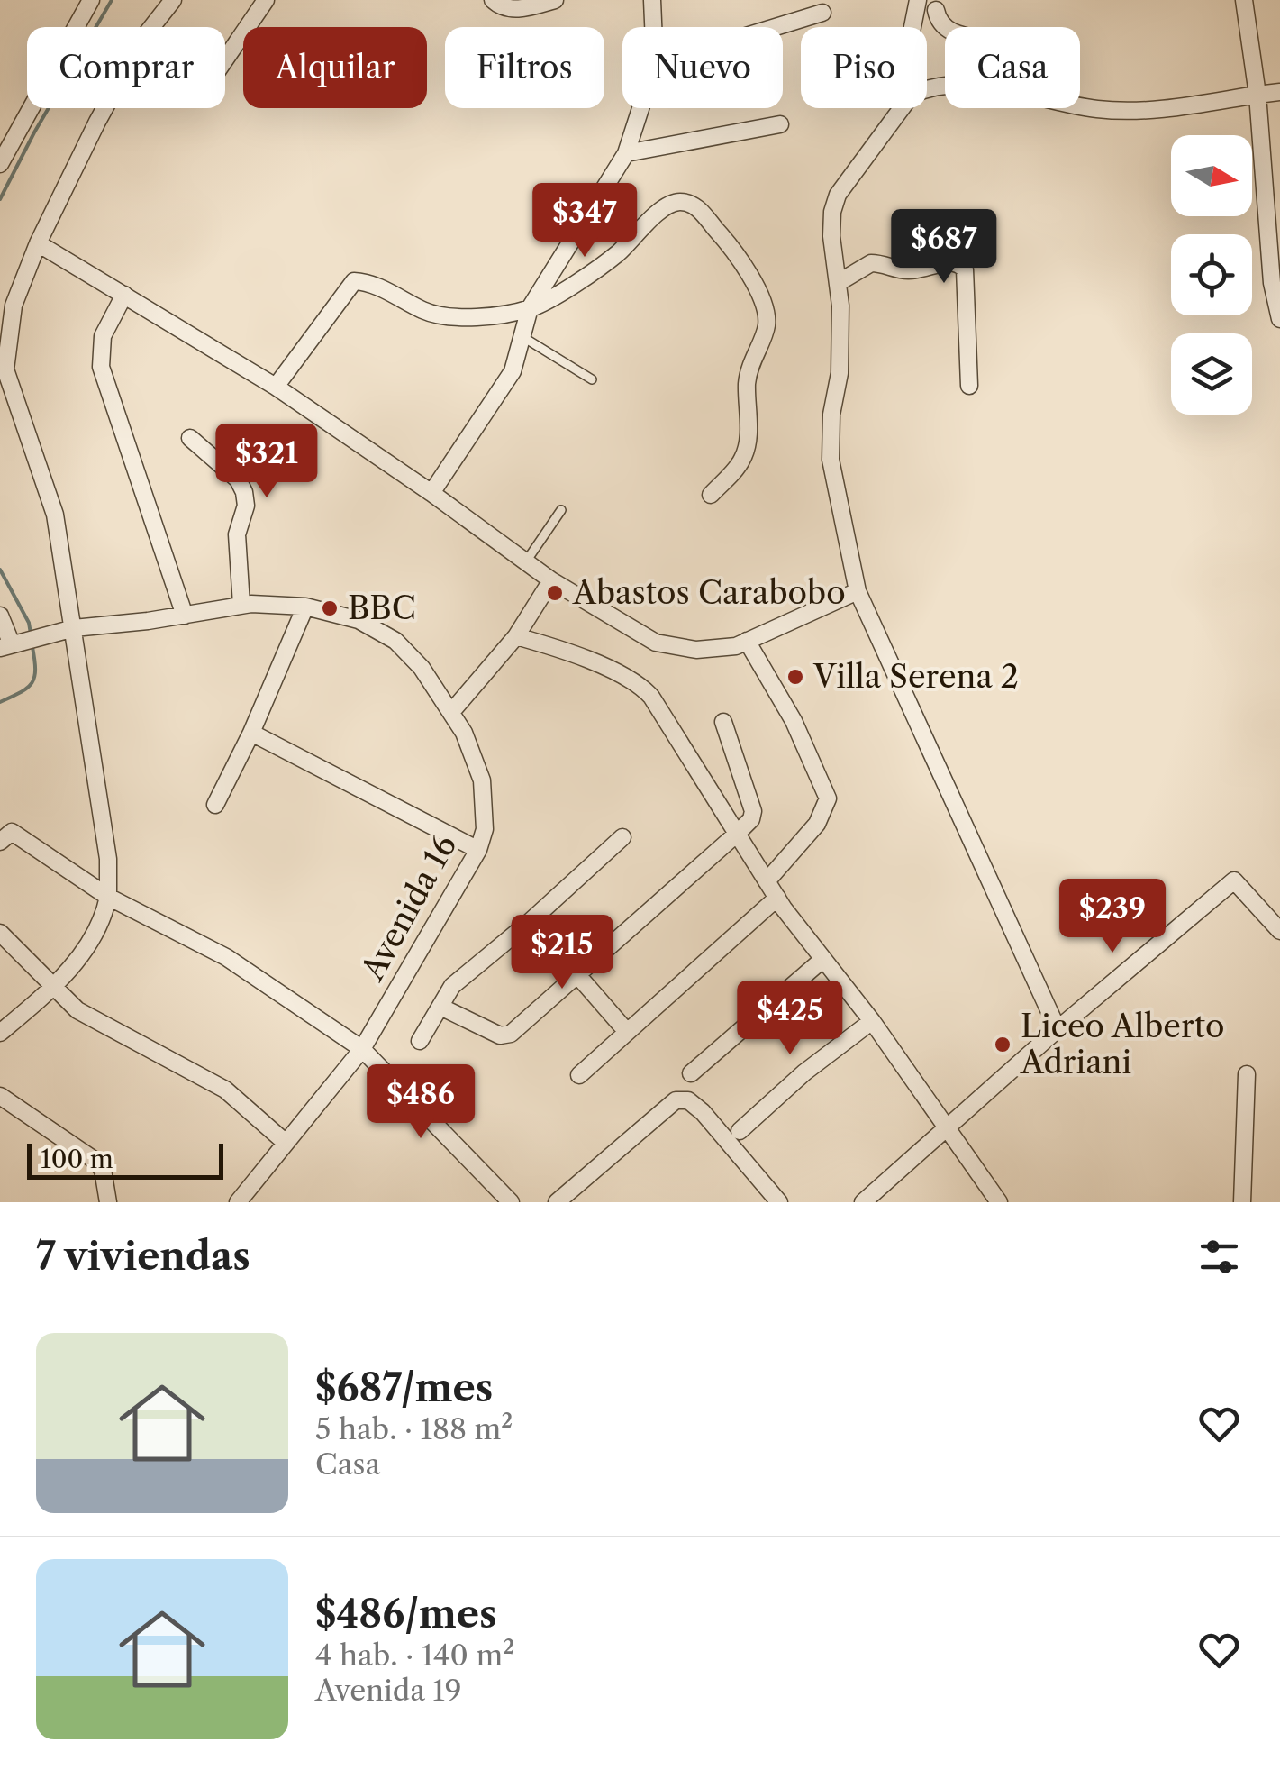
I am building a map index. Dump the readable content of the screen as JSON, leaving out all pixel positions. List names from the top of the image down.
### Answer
{
  "streets": {
    "street": ["Avenida 16"]
  },
  "places": [
    "Abastos Carabobo",
    "BBC",
    "Villa Serena 2",
    "Liceo Alberto Adriani"
  ],
  "scale_bar": "100 m",
  "north": "right",
  "page": {
    "chip": [
      "Comprar",
      "Alquilar",
      "Filtros",
      "Nuevo",
      "Piso",
      "Casa"
    ],
    "price": [
      "$347",
      "$687",
      "$321",
      "$239",
      "$215",
      "$425",
      "$486"
    ],
    "scale": "100 m",
    "heading": "7 viviendas",
    "list": [
      {
        "name": "$687/mes",
        "note": "5 hab. · 188 m² · Casa"
      },
      {
        "name": "$486/mes",
        "note": "4 hab. · 140 m² · Avenida 19"
      }
    ]
  }
}
